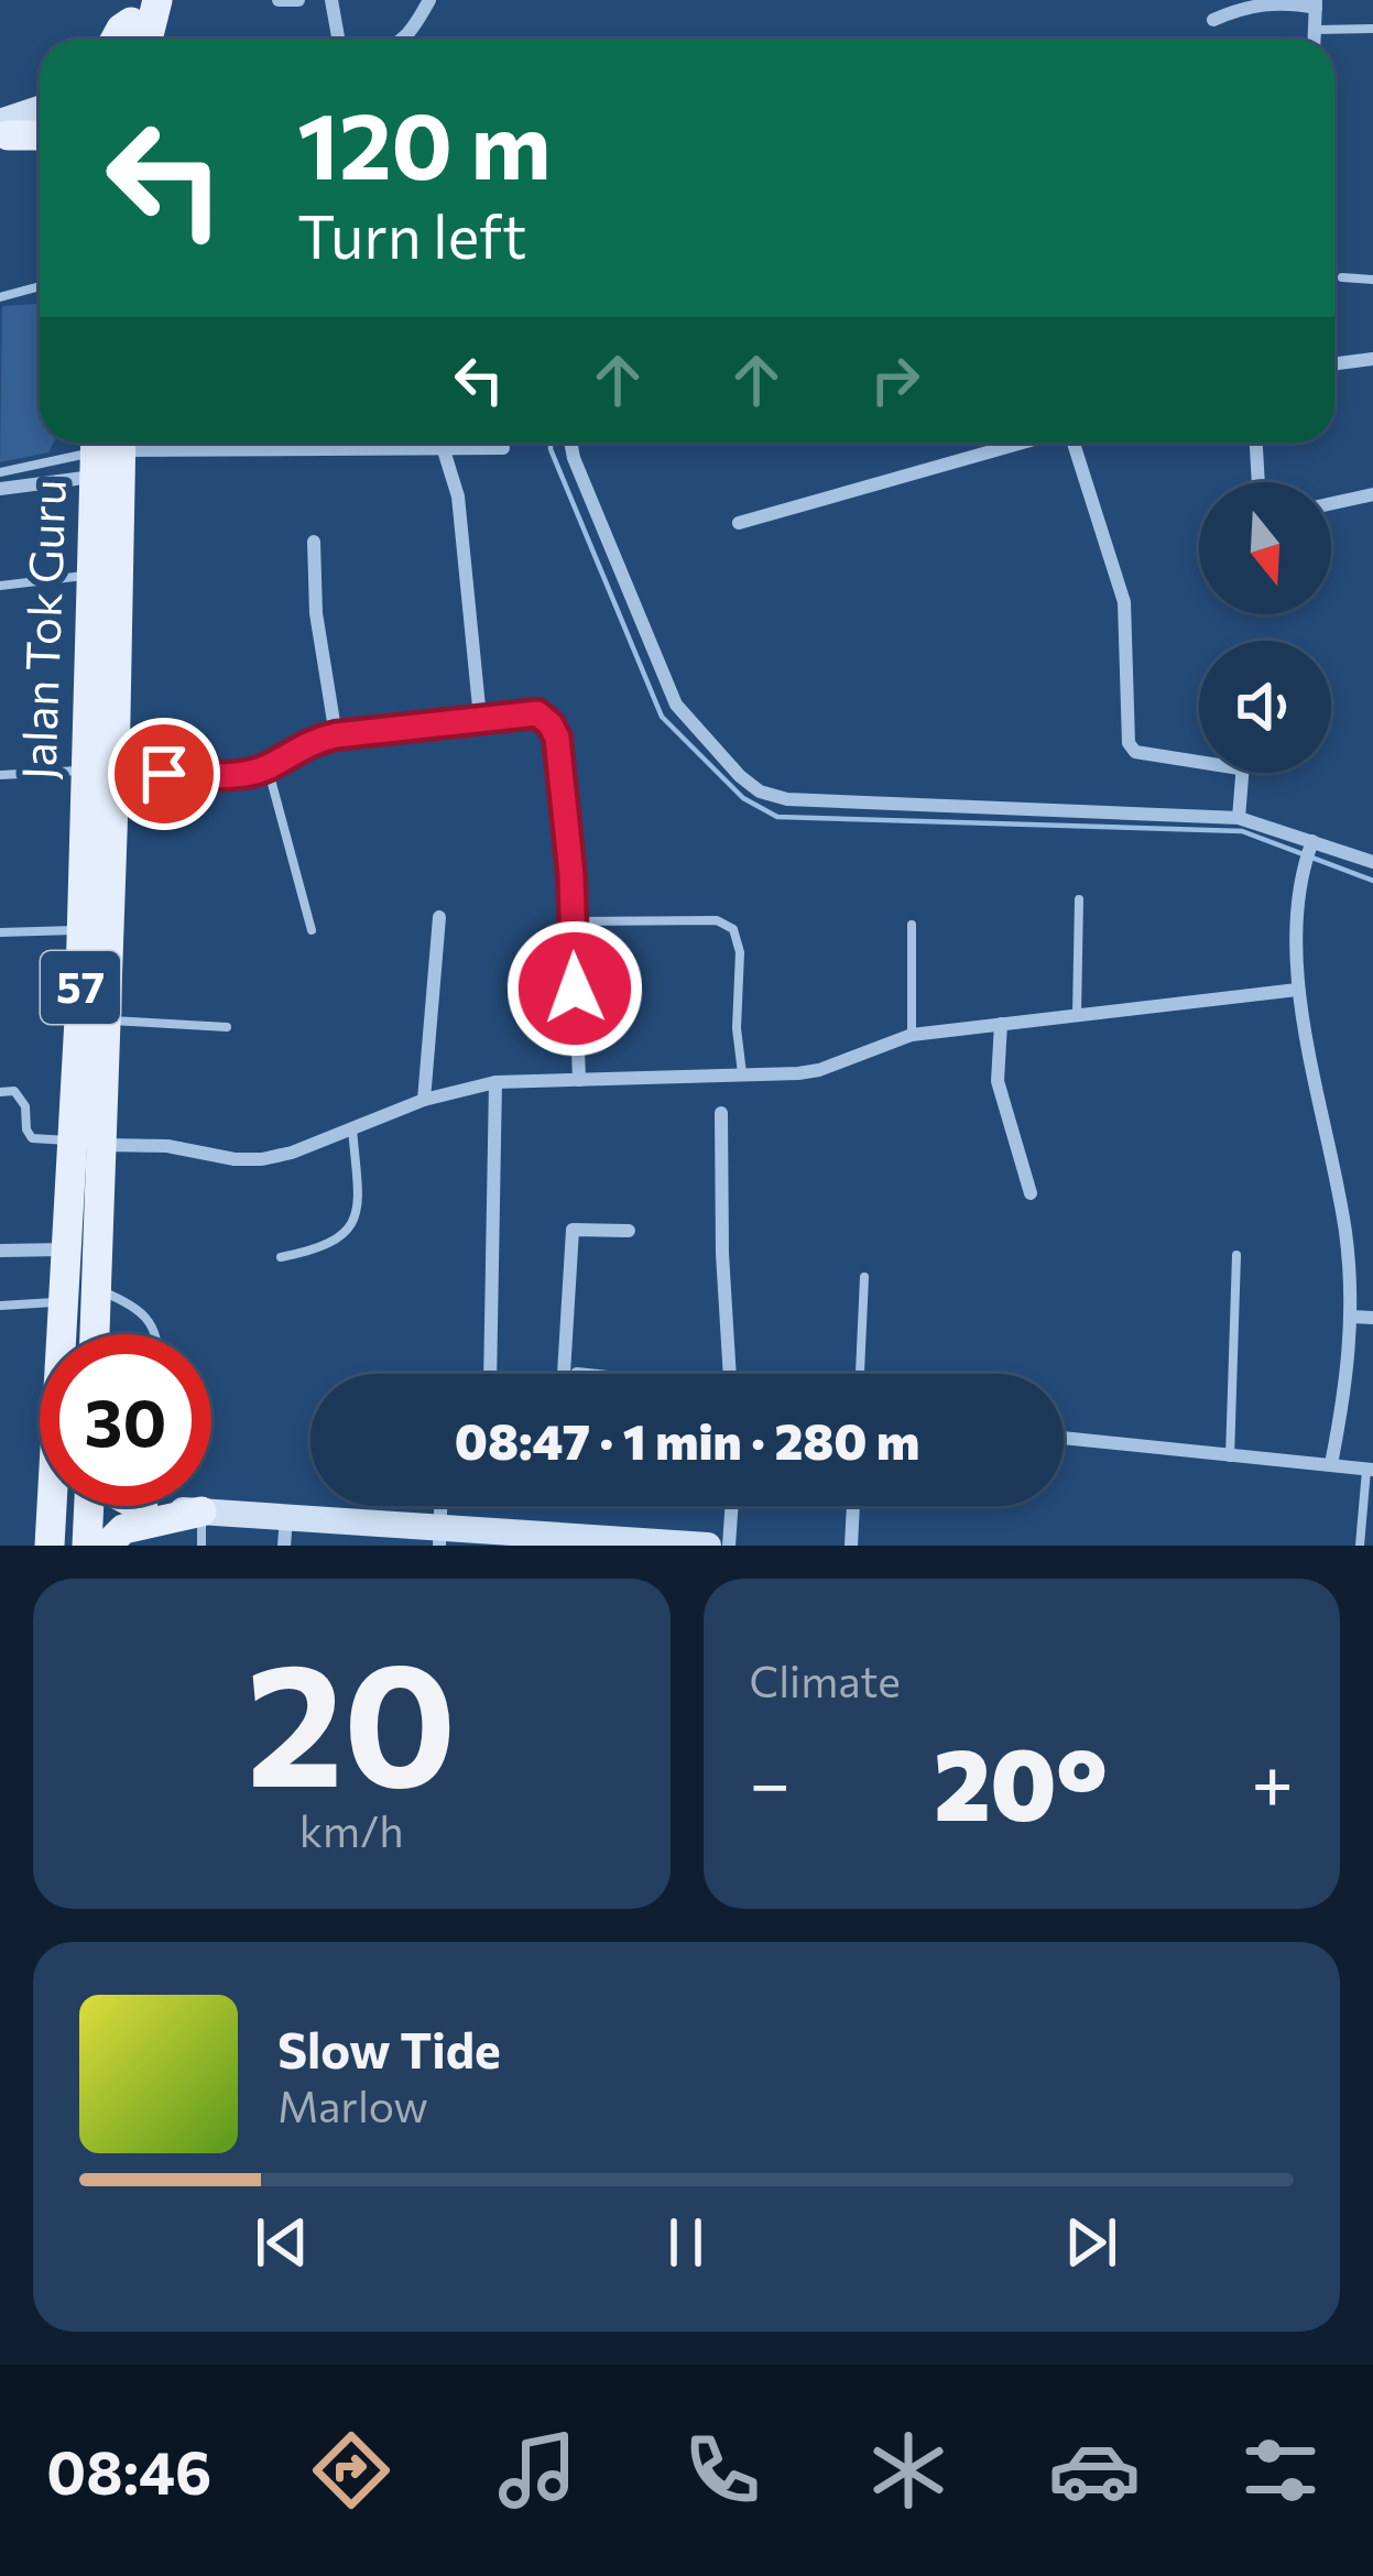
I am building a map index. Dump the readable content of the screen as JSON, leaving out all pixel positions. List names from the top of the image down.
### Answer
{
  "streets": {
    "main road": ["Jalan Tok Guru", "57"]
  },
  "north": "bottom",
  "page": {
    "turn": ["120 m", "Turn left"],
    "limit": "30",
    "trip": "08:47 · 1 min · 280 m",
    "tile": [
      ["20", "km/h"],
      "Climate"
    ],
    "heat": ["−", "20°", "+"],
    "song": ["Slow Tide", "Marlow"],
    "tabs": "08:46"
  }
}
